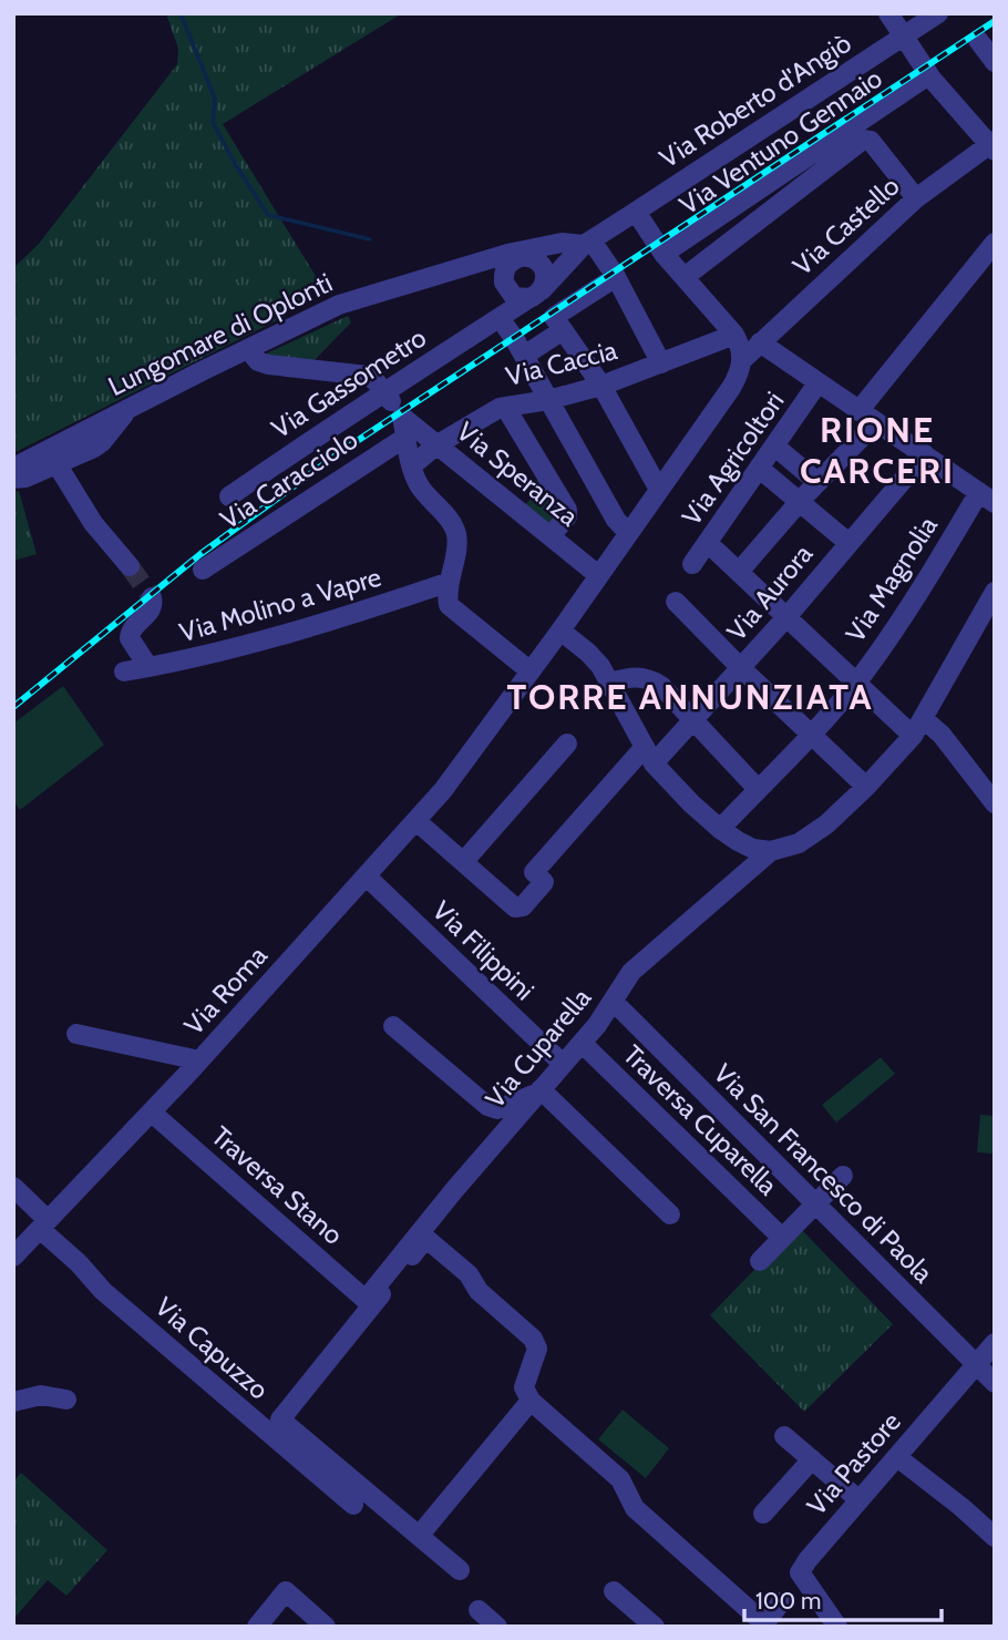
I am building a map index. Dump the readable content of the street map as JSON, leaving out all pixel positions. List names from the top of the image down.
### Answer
{
  "streets": {
    "street": [
      "Via Roberto d'Angiò",
      "Via Ventuno Gennaio",
      "Via Castello",
      "Lungomare di Oplonti",
      "Via Caccia",
      "Via Gassometro",
      "Via Agricoltori",
      "Via Speranza",
      "Via Caracciolo",
      "Via Magnolia",
      "Via Aurora",
      "Via Molino a Vapre",
      "Via Filippini",
      "Via Roma",
      "Via Cuparella",
      "Traversa Cuparella",
      "Via San Francesco di Paola",
      "Traversa Stano",
      "Via Capuzzo",
      "Via Pastore"
    ]
  },
  "crossings": [
    ["Via Roberto d'Angiò", "Lungomare di Oplonti"],
    ["Via Roberto d'Angiò", "Via Gassometro"],
    ["Via Castello", "Via Roma"],
    ["Lungomare di Oplonti", "Via Gassometro"],
    ["Lungomare di Oplonti", "Via Speranza"],
    ["Via Caccia", "Via Speranza"],
    ["Via Gassometro", "Via Speranza"],
    ["Via Gassometro", "Via Caracciolo"],
    ["Via Speranza", "Via Caracciolo"],
    ["Via Speranza", "Via Roma"],
    ["Via Filippini", "Via Roma"],
    ["Via Filippini", "Via Cuparella"],
    ["Via Roma", "Traversa Stano"],
    ["Via Roma", "Via Capuzzo"],
    ["Via Cuparella", "Traversa Cuparella"],
    ["Via Cuparella", "Via San Francesco di Paola"],
    ["Via Cuparella", "Traversa Stano"],
    ["Via San Francesco di Paola", "Via Pastore"]
  ],
  "districts": ["RIONE CARCERI", "TORRE ANNUNZIATA"],
  "scale_bar": "100 m"
}
